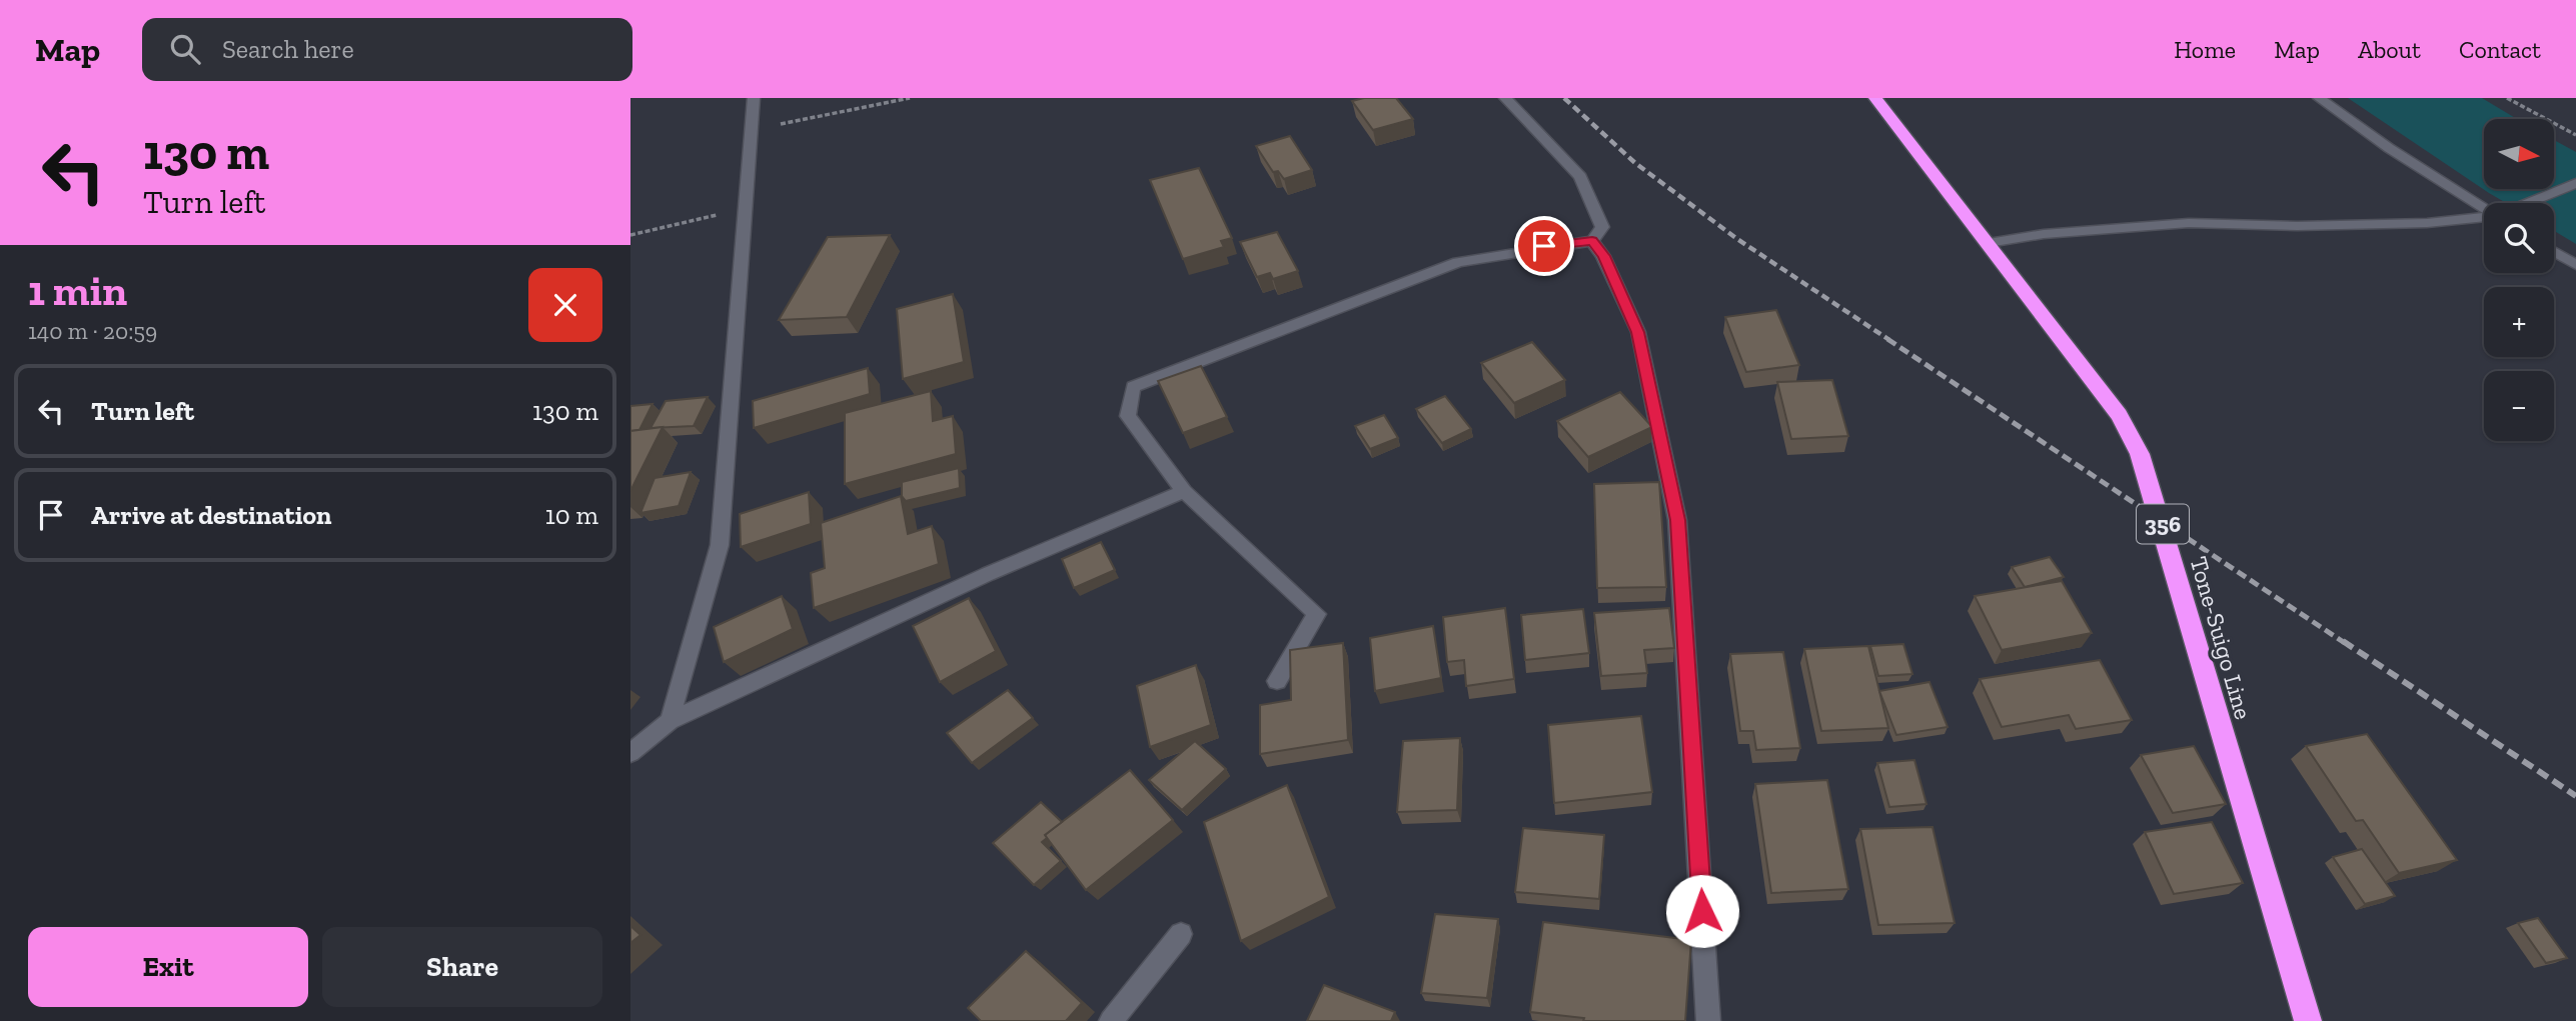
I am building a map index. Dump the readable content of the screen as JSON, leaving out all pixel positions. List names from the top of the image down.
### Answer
{
  "streets": {
    "highway": ["356", "Tone-Suigo Line"]
  },
  "north": "right",
  "page": {
    "header": "Map",
    "search": "Search here",
    "nav": [
      "Home",
      "Map",
      "About",
      "Contact"
    ],
    "turn": ["130 m", "Turn left"],
    "map_buttons": ["+", "−"],
    "heading": ["1 min", "140 m · 20:59"],
    "list": [
      {
        "name": "Turn left",
        "value": "130 m"
      },
      {
        "name": "Arrive at destination",
        "value": "10 m"
      }
    ],
    "buttons": ["Exit", "Share"]
  }
}
